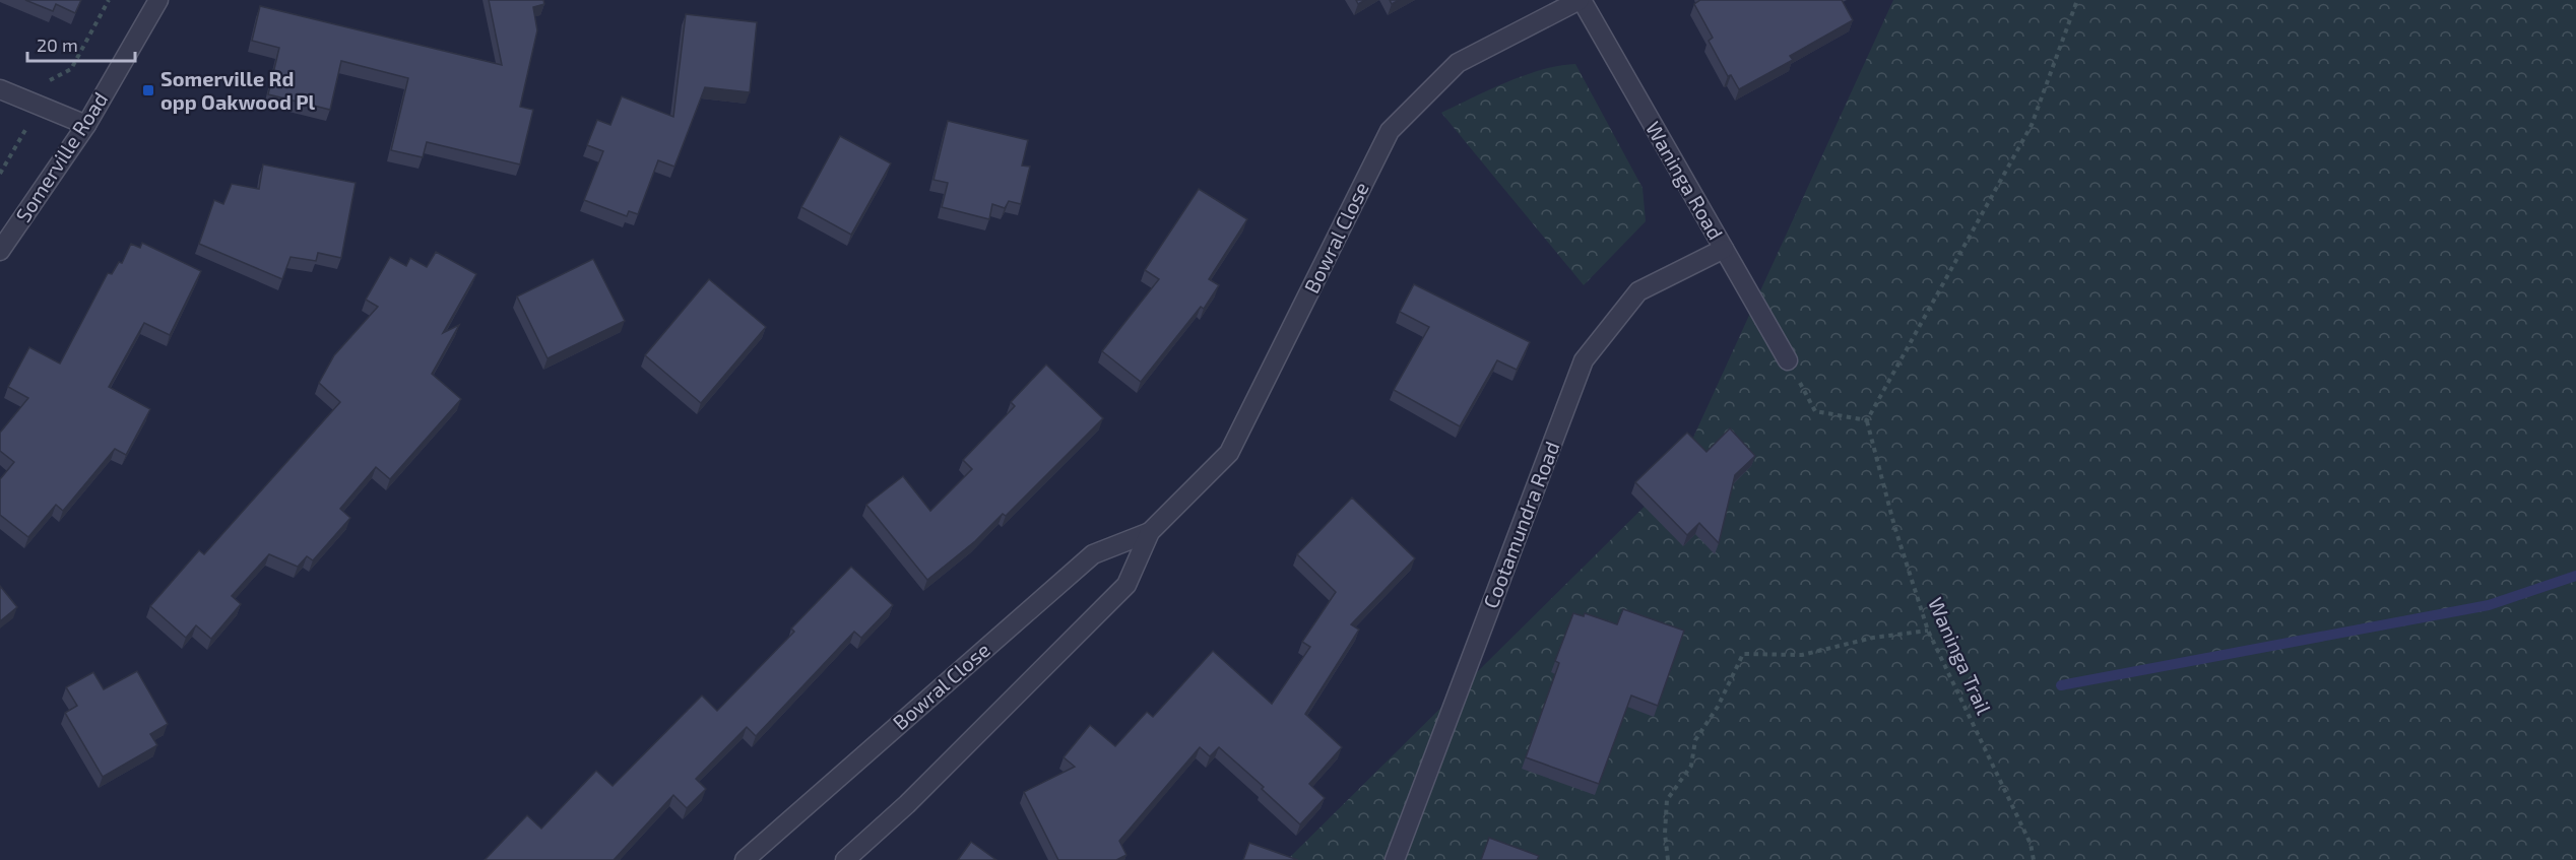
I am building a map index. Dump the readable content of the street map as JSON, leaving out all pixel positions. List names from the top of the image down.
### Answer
{
  "streets": {
    "street": [
      "Somerville Road",
      "Waninga Road",
      "Bowral Close",
      "Cootamundra Road"
    ],
    "path": ["Waninga Trail"]
  },
  "crossings": [
    ["Waninga Road", "Bowral Close"],
    ["Waninga Road", "Cootamundra Road"]
  ],
  "places": {
    "transit": ["Somerville Rd opp Oakwood Pl"]
  },
  "scale_bar": "20 m"
}
